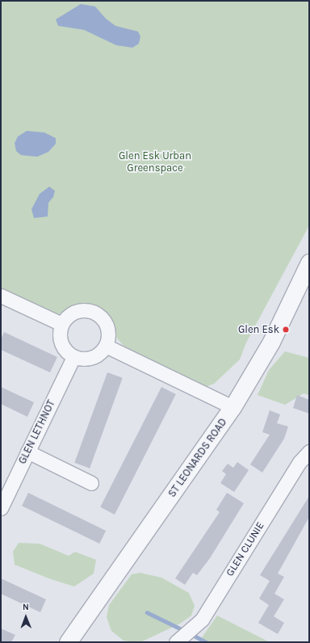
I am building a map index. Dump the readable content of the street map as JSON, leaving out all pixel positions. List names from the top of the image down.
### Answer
{
  "streets": {
    "street": ["GLEN LETHNOT", "ST LEONARDS ROAD", "GLEN CLUNIE"]
  },
  "parks": ["Glen Esk Urban Greenspace"],
  "places": ["Glen Esk"],
  "north": "top"
}
